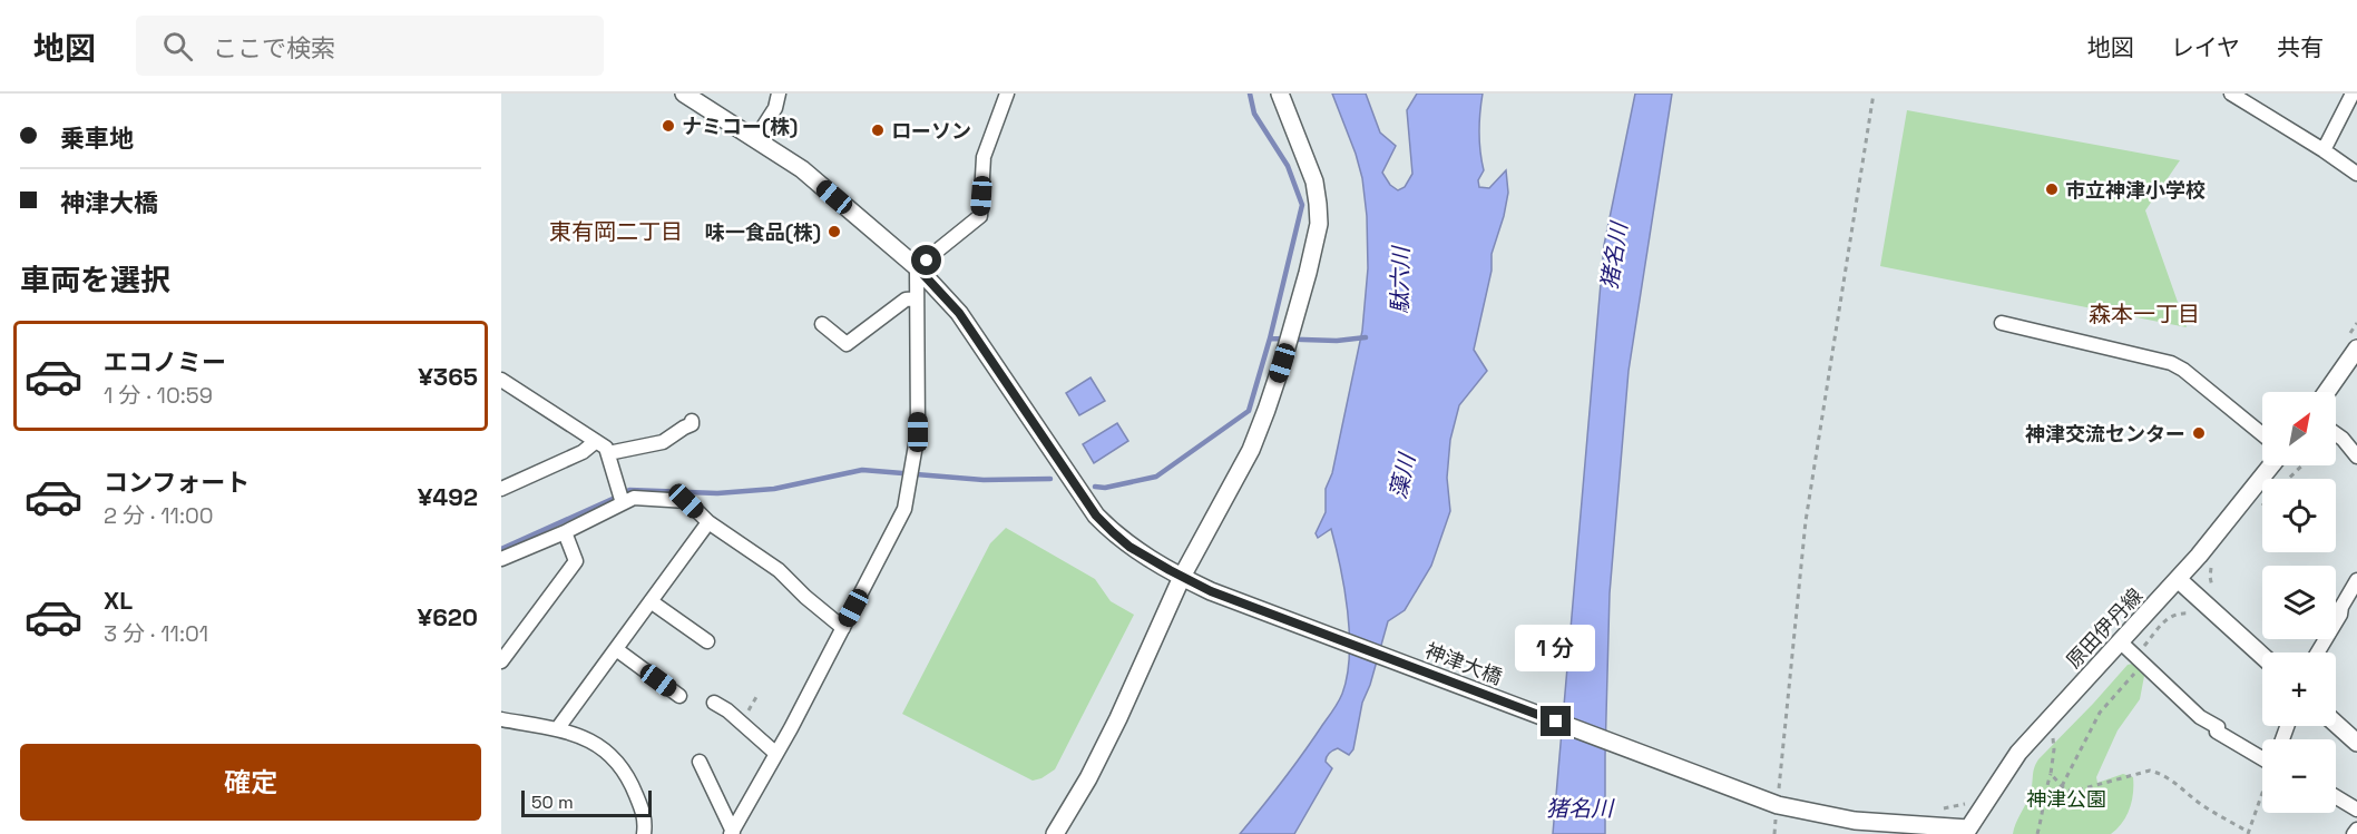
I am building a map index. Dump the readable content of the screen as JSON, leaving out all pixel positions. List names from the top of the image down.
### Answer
{
  "streets": {
    "street": ["原田伊丹線", "神津大橋"]
  },
  "crossings": [
    ["原田伊丹線", "神津大橋"]
  ],
  "districts": ["東有岡二丁目", "森本一丁目"],
  "water": ["猪名川", "駄六川", "藻川"],
  "parks": ["神津公園"],
  "places": [
    "ナミコー(株)",
    "ローソン",
    "市立神津小学校",
    "味一食品(株)",
    "神津交流センター"
  ],
  "scale_bar": "50 m",
  "north": "top right",
  "page": {
    "header": "地図",
    "search": "ここで検索",
    "nav": ["地図", "レイヤ", "共有"],
    "banner": ["乗車地", "神津大橋"],
    "heading": "車両を選択",
    "list": [
      {
        "name": "エコノミー",
        "note": "1 分 · 10:59",
        "value": "¥365"
      },
      {
        "name": "コンフォート",
        "note": "2 分 · 11:00",
        "value": "¥492"
      },
      {
        "name": "XL",
        "note": "3 分 · 11:01",
        "value": "¥620"
      }
    ],
    "map_buttons": ["+", "−"],
    "bubble": "1 分",
    "buttons": "確定",
    "scale": "50 m"
  }
}
